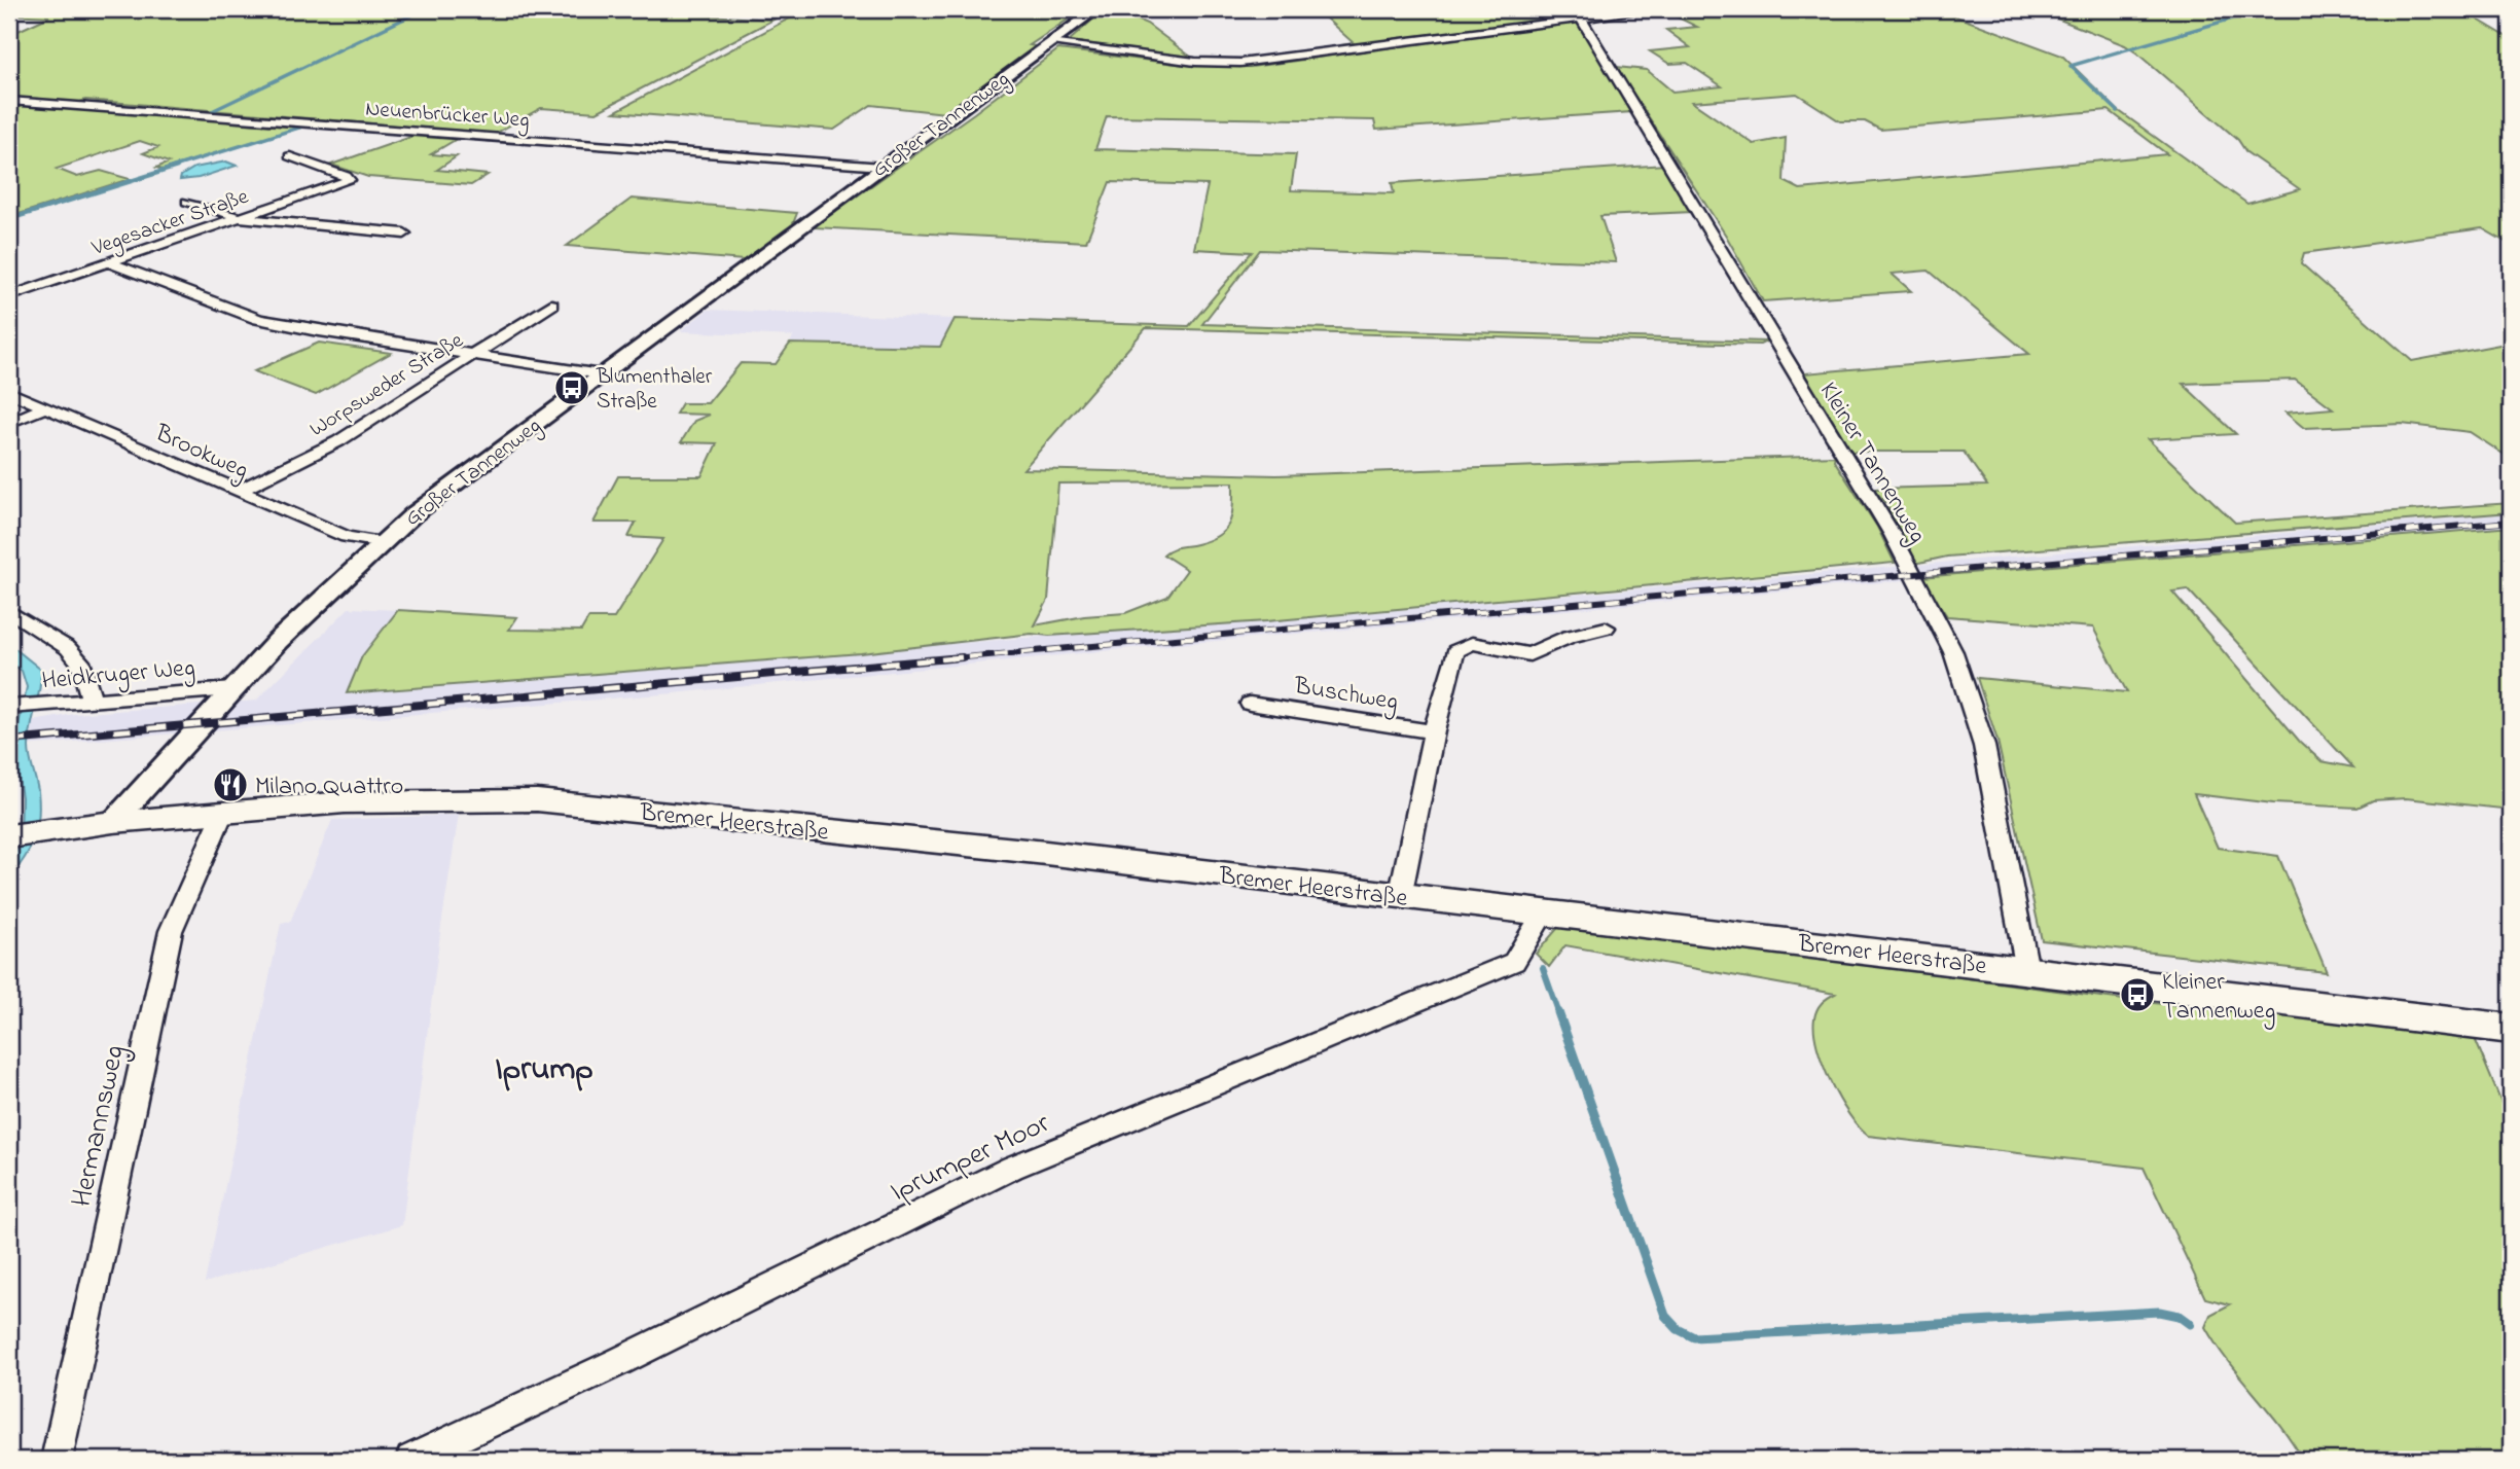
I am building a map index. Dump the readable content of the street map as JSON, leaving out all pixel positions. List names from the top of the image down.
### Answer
{
  "streets": {
    "main road": ["Bremer Heerstraße"],
    "street": [
      "Neuenbrücker Weg",
      "Großer Tannenweg",
      "Vegesacker Straße",
      "Worpsweder Straße",
      "Brookweg",
      "Kleiner Tannenweg",
      "Heidkruger Weg",
      "Buschweg",
      "Hermannsweg",
      "Iprumper Moor"
    ]
  },
  "crossings": [
    ["Neuenbrücker Weg", "Großer Tannenweg"],
    ["Großer Tannenweg", "Brookweg"],
    ["Großer Tannenweg", "Heidkruger Weg"],
    ["Großer Tannenweg", "Bremer Heerstraße"],
    ["Worpsweder Straße", "Brookweg"],
    ["Kleiner Tannenweg", "Bremer Heerstraße"],
    ["Bremer Heerstraße", "Hermannsweg"],
    ["Bremer Heerstraße", "Iprumper Moor"]
  ],
  "districts": ["Iprump"],
  "places": {
    "bus stop": ["Blumenthaler Straße", "Kleiner Tannenweg"],
    "restaurant": ["Milano Quattro"]
  }
}
